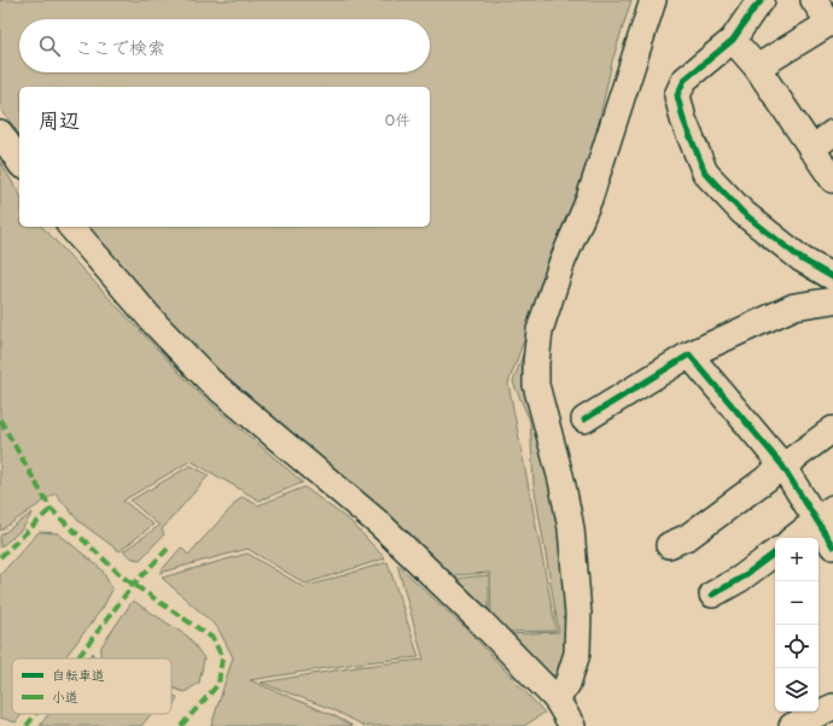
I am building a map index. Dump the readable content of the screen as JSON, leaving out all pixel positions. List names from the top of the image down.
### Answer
{
  "legend": ["自転車道", "小道"],
  "page": {
    "search": "ここで検索",
    "heading": ["周辺", "0件"],
    "map_buttons": ["+", "−"]
  }
}
